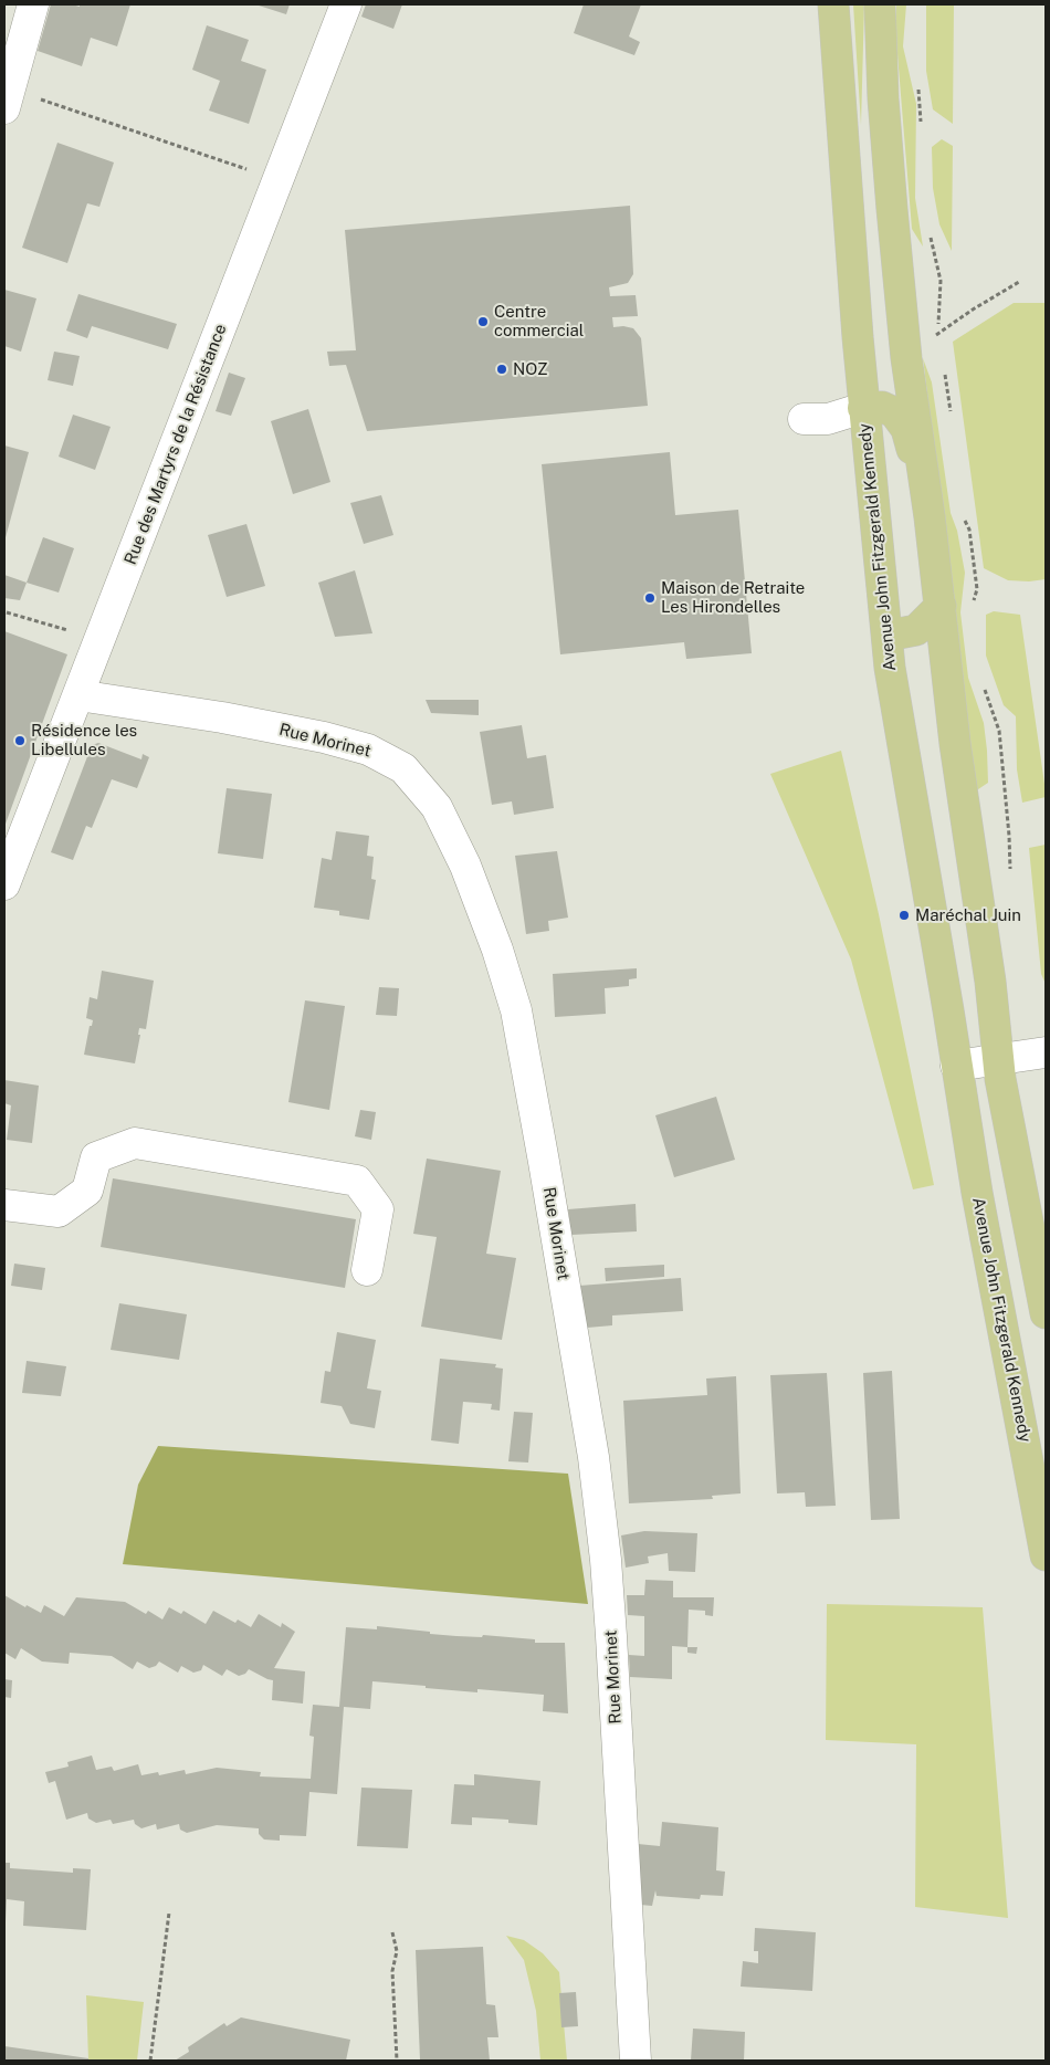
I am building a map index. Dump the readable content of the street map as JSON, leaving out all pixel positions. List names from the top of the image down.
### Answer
{
  "streets": {
    "main road": ["Avenue John Fitzgerald Kennedy"],
    "street": ["Rue des Martyrs de la Résistance", "Rue Morinet"]
  },
  "crossings": [
    ["Rue des Martyrs de la Résistance", "Rue Morinet"]
  ],
  "places": [
    "Centre commercial",
    "NOZ",
    "Maison de Retraite Les Hirondelles",
    "Résidence les Libellules",
    "Maréchal Juin"
  ]
}
